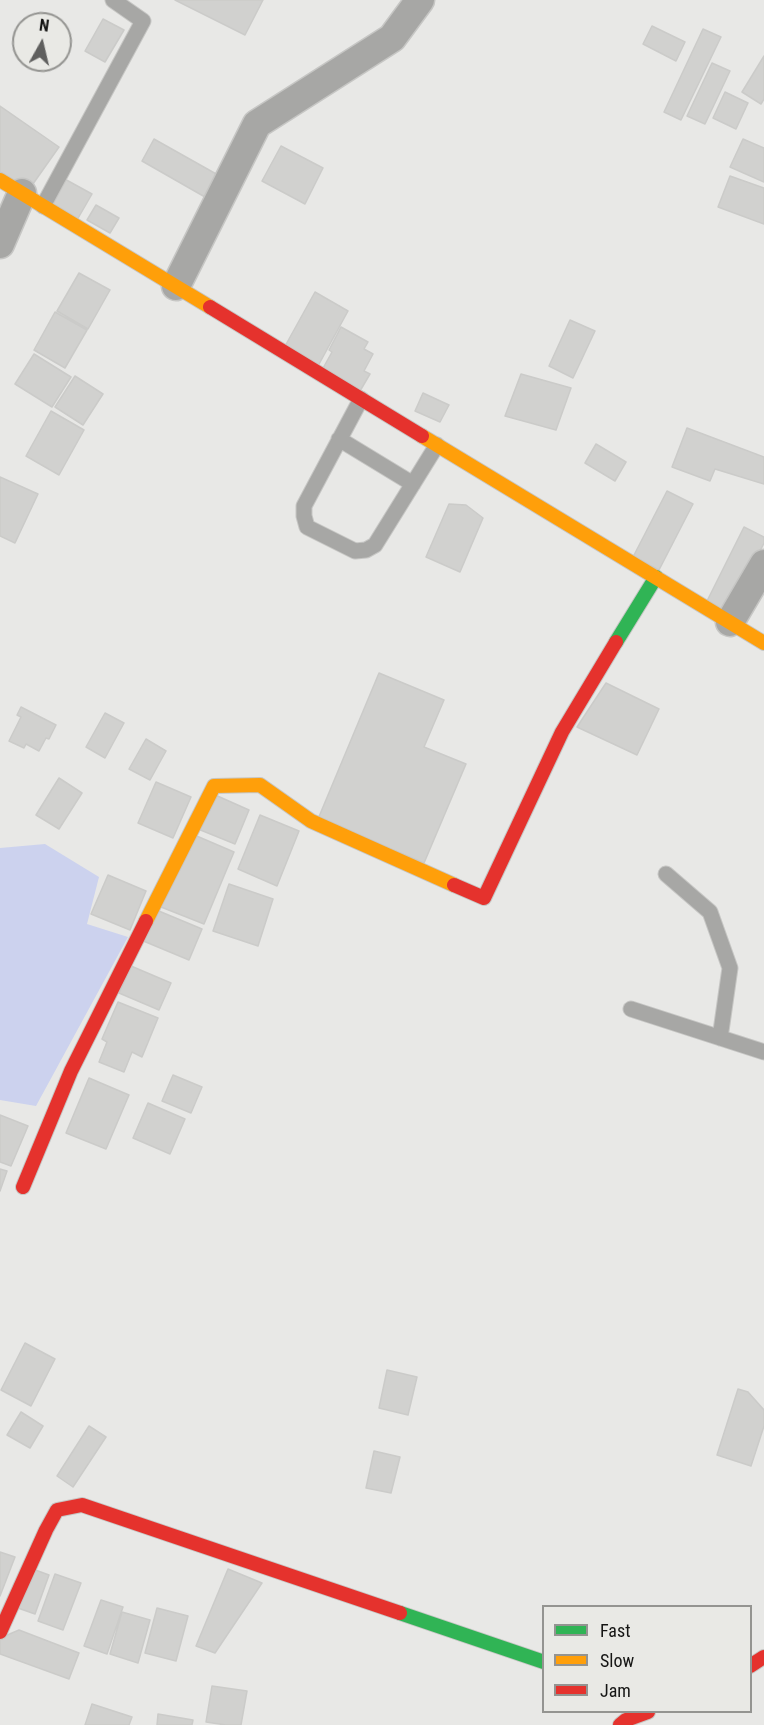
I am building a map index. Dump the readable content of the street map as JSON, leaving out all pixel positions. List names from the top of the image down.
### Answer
{
  "legend": ["Fast", "Slow", "Jam"],
  "north": "top"
}
